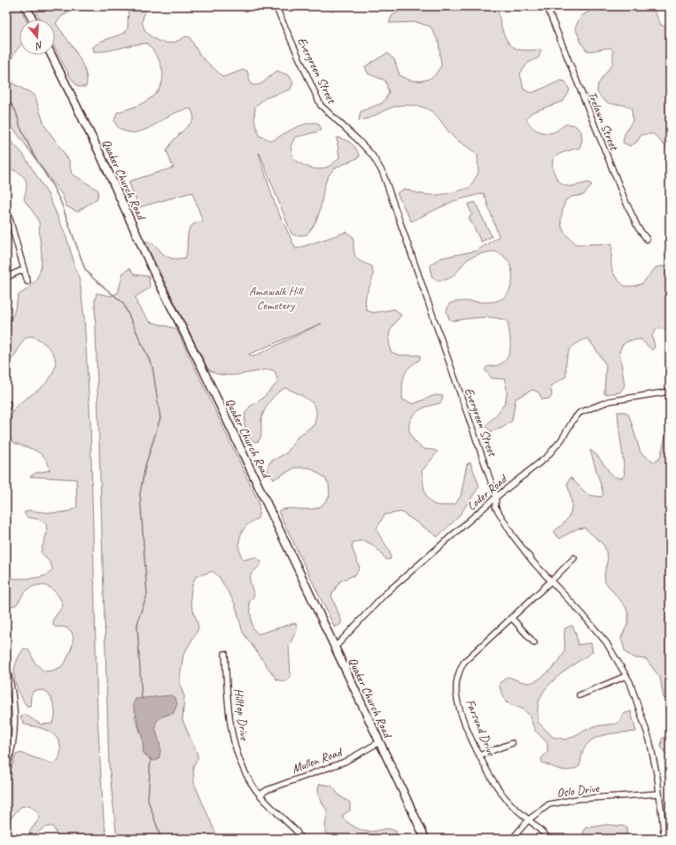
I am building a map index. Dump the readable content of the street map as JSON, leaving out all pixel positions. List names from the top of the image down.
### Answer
{
  "streets": {
    "street": [
      "Evergreen Street",
      "Trelawn Street",
      "Quaker Church Road",
      "Loder Road",
      "Hilltop Drive",
      "Farsund Drive",
      "Mullen Road",
      "Oslo Drive"
    ]
  },
  "crossings": [
    ["Evergreen Street", "Loder Road"],
    ["Evergreen Street", "Farsund Drive"],
    ["Evergreen Street", "Oslo Drive"],
    ["Quaker Church Road", "Loder Road"],
    ["Quaker Church Road", "Mullen Road"],
    ["Hilltop Drive", "Mullen Road"],
    ["Farsund Drive", "Oslo Drive"]
  ],
  "parks": ["Amawalk Hill Cemetery"],
  "north": "bottom"
}
